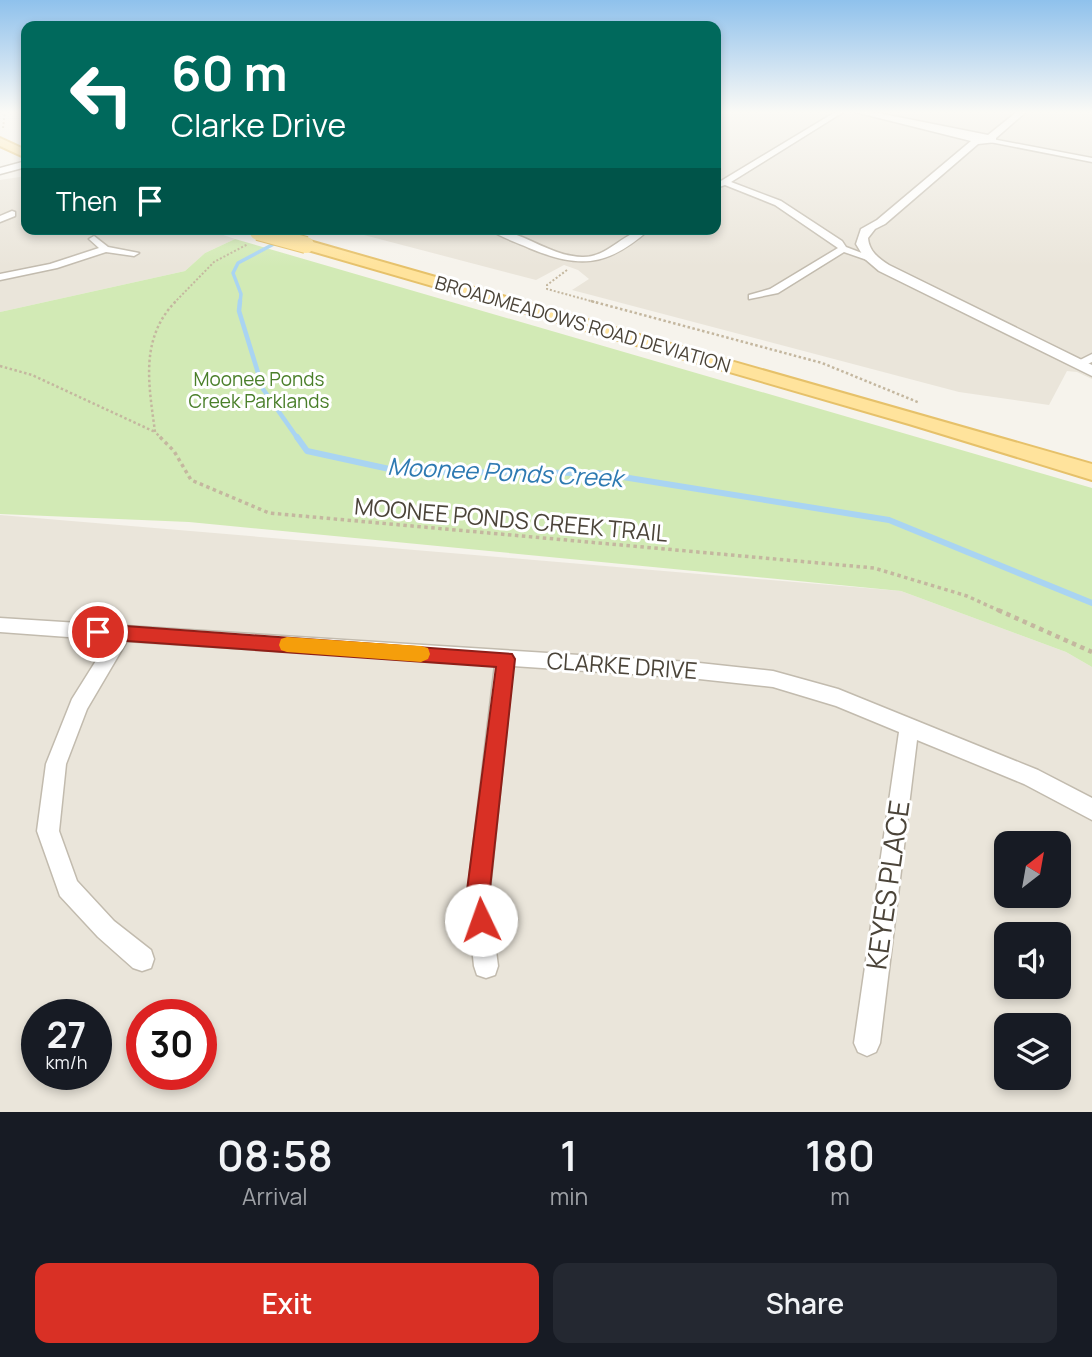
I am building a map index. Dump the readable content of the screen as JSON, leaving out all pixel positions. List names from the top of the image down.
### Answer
{
  "streets": {
    "main road": ["BROADMEADOWS ROAD DEVIATION"],
    "street": ["CLARKE DRIVE", "KEYES PLACE"],
    "path": ["MOONEE PONDS CREEK TRAIL"]
  },
  "crossings": [
    ["CLARKE DRIVE", "KEYES PLACE"]
  ],
  "water": ["Moonee Ponds Creek"],
  "parks": ["Moonee Ponds Creek Parklands"],
  "north": "top right",
  "page": {
    "turn": ["60 m", "Clarke Drive"],
    "then": "Then",
    "speed": "27 km/h",
    "limit": "30",
    "eta": [
      "08:58",
      "Arrival",
      "1",
      "min",
      "180",
      "m"
    ],
    "buttons": ["Exit", "Share"]
  }
}
